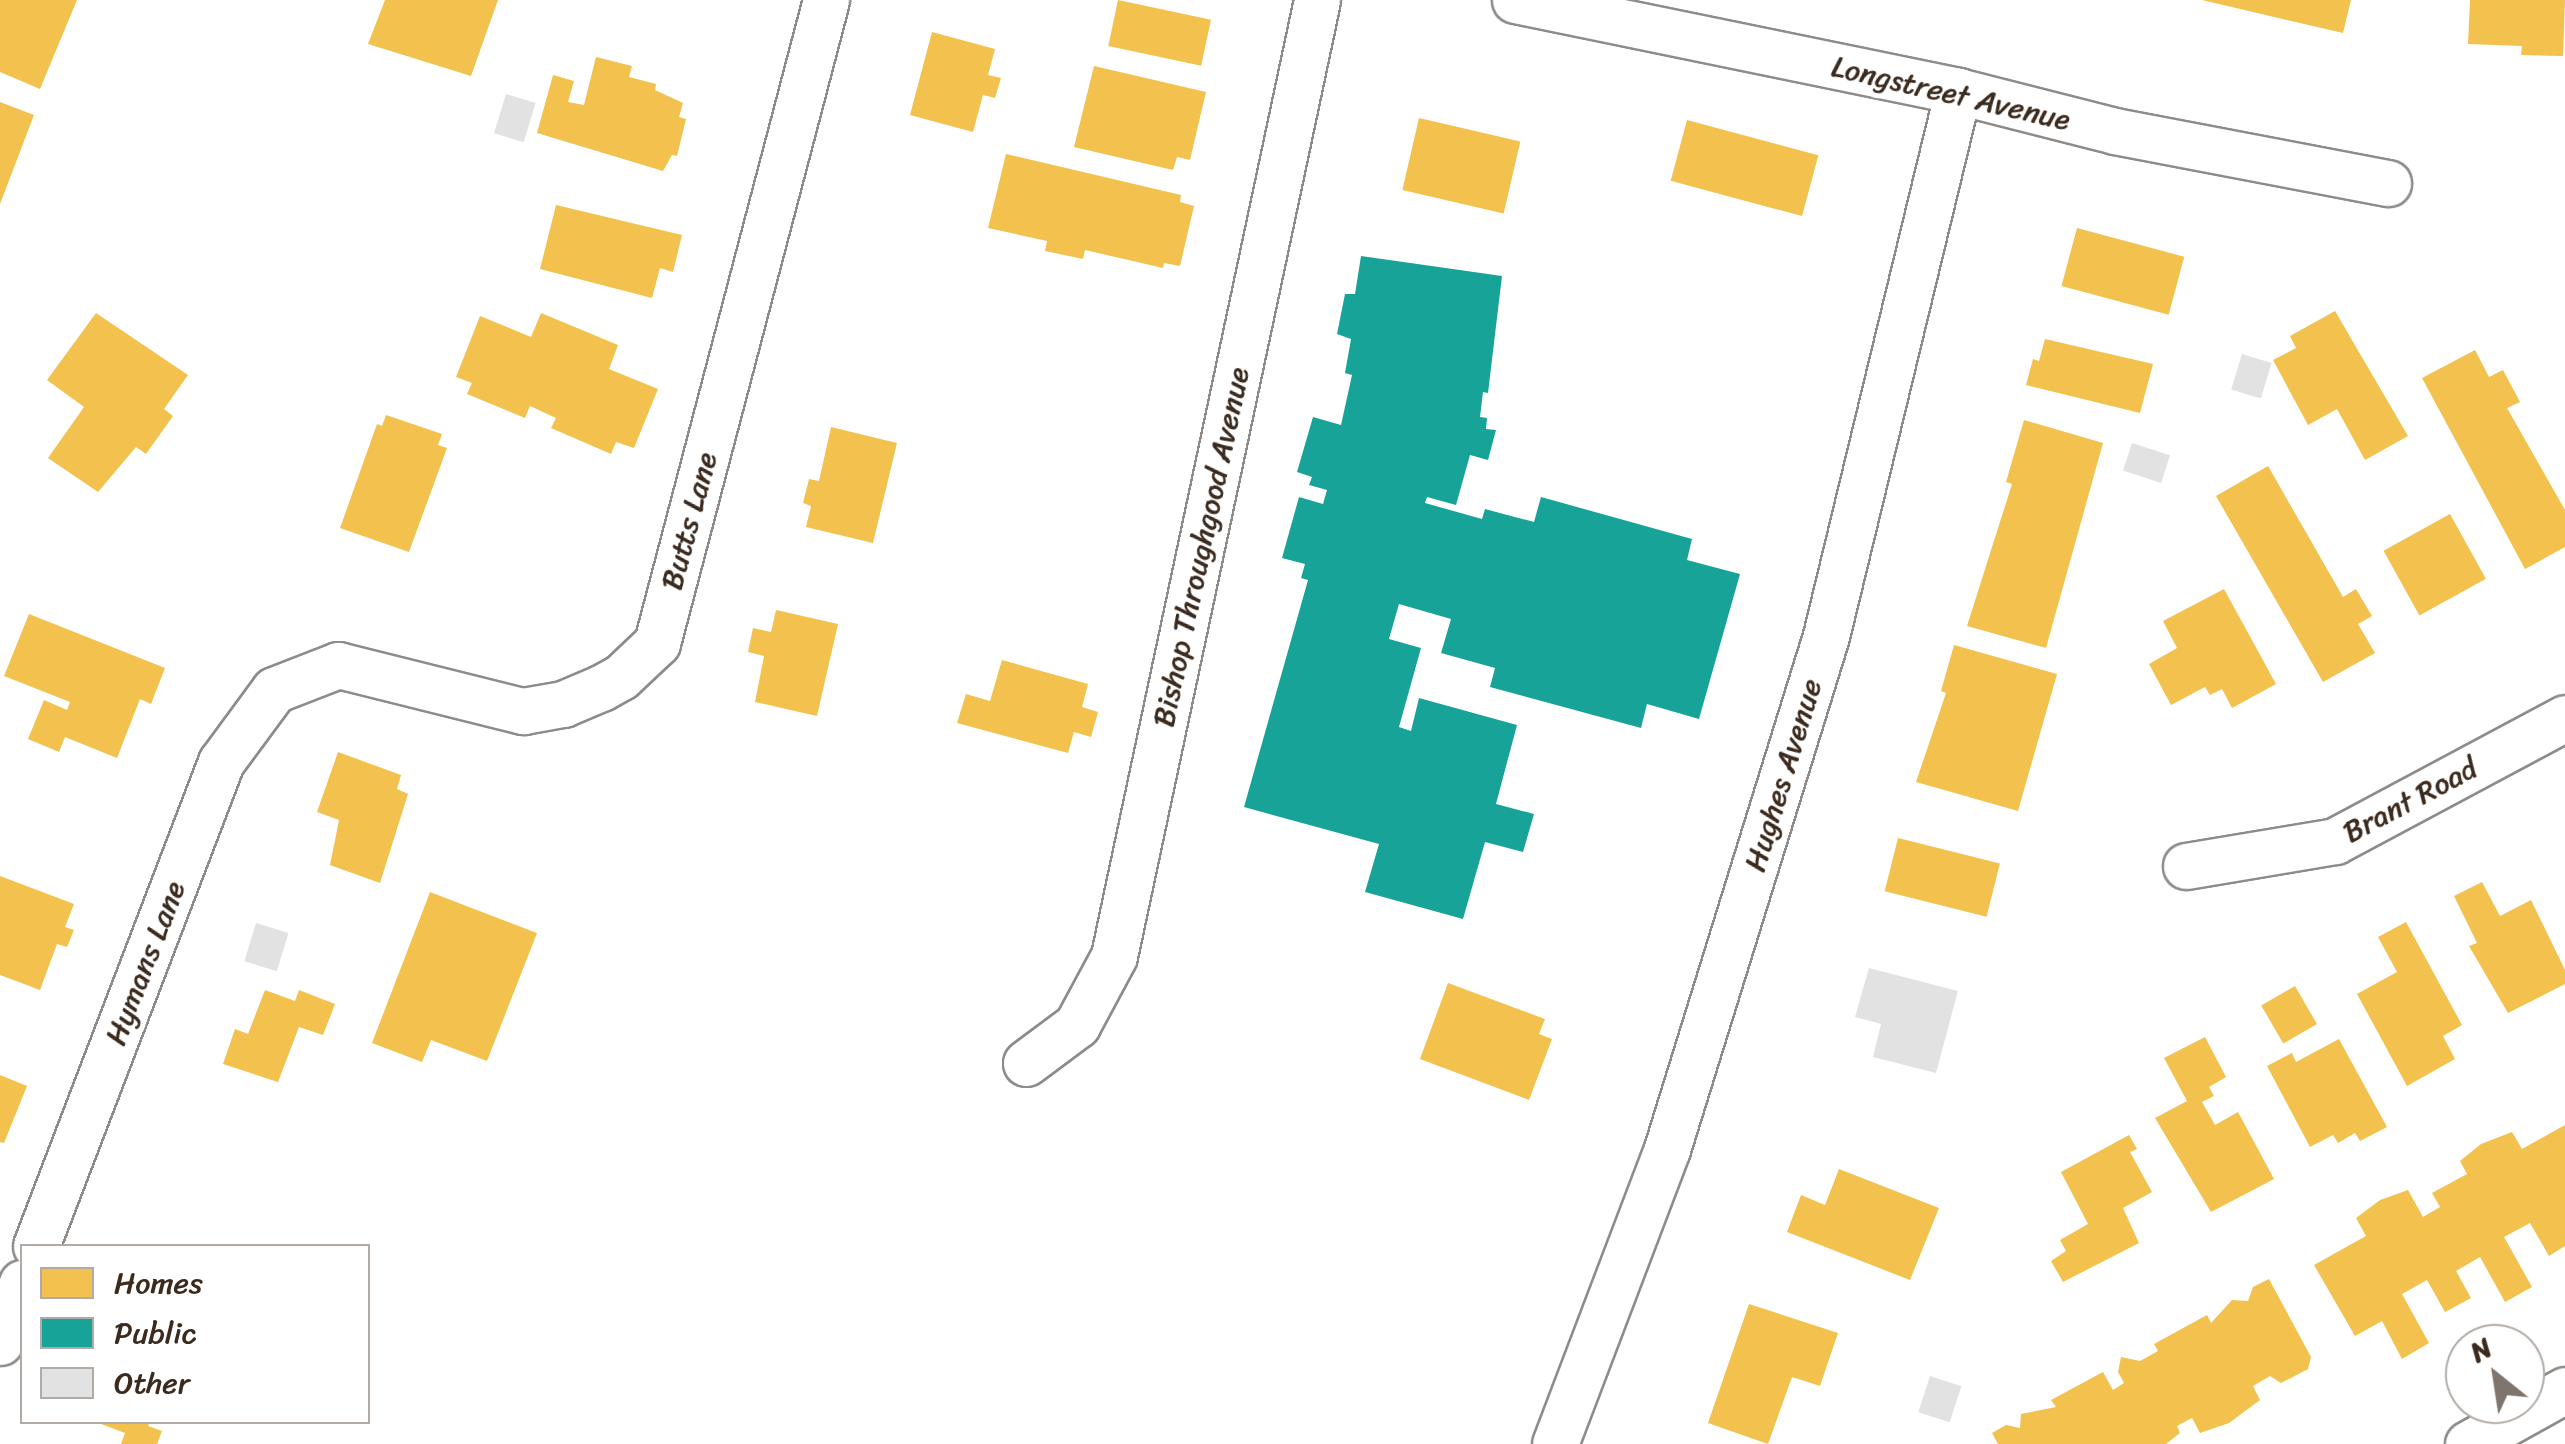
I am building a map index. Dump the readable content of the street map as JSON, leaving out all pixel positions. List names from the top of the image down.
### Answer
{
  "streets": {
    "street": [
      "Longstreet Avenue",
      "Butts Lane",
      "Bishop Throughgood Avenue",
      "Hughes Avenue",
      "Brant Road",
      "Hymans Lane"
    ]
  },
  "crossings": [
    ["Longstreet Avenue", "Hughes Avenue"],
    ["Butts Lane", "Hymans Lane"]
  ],
  "legend": ["Homes", "Public", "Other"],
  "north": "top left"
}
